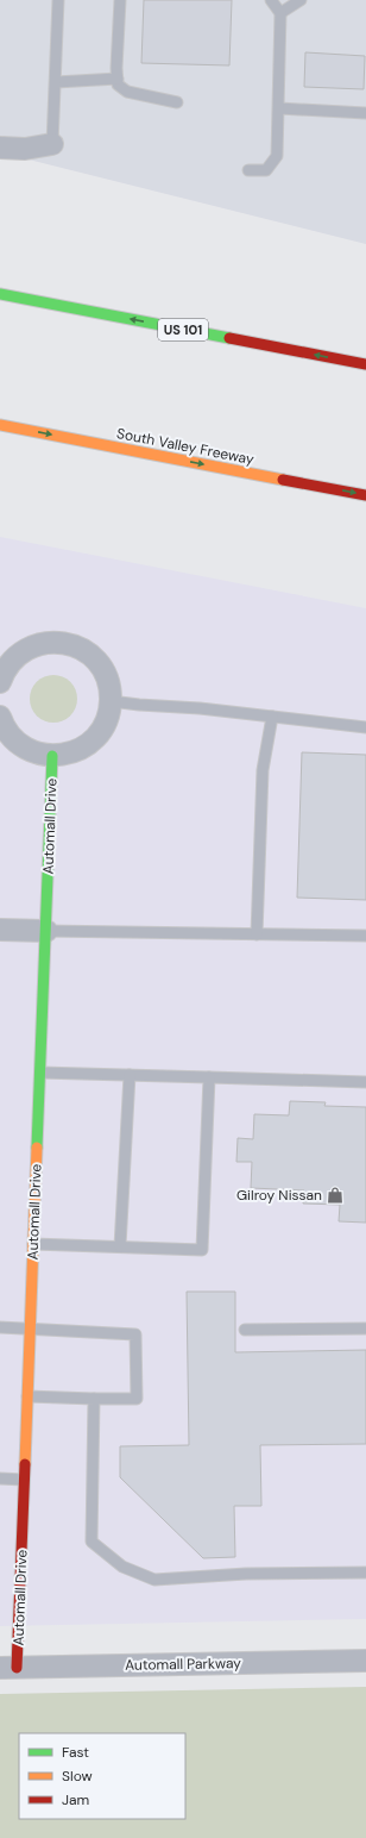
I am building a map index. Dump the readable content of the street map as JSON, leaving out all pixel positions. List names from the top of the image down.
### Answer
{
  "streets": {
    "main road": ["US 101", "South Valley Freeway", "Automall Drive"],
    "street": ["Automall Parkway"]
  },
  "crossings": [
    ["Automall Drive", "Automall Parkway"]
  ],
  "one_way": ["South Valley Freeway"],
  "places": {
    "shop": ["Gilroy Nissan"]
  },
  "legend": ["Fast", "Slow", "Jam"]
}
